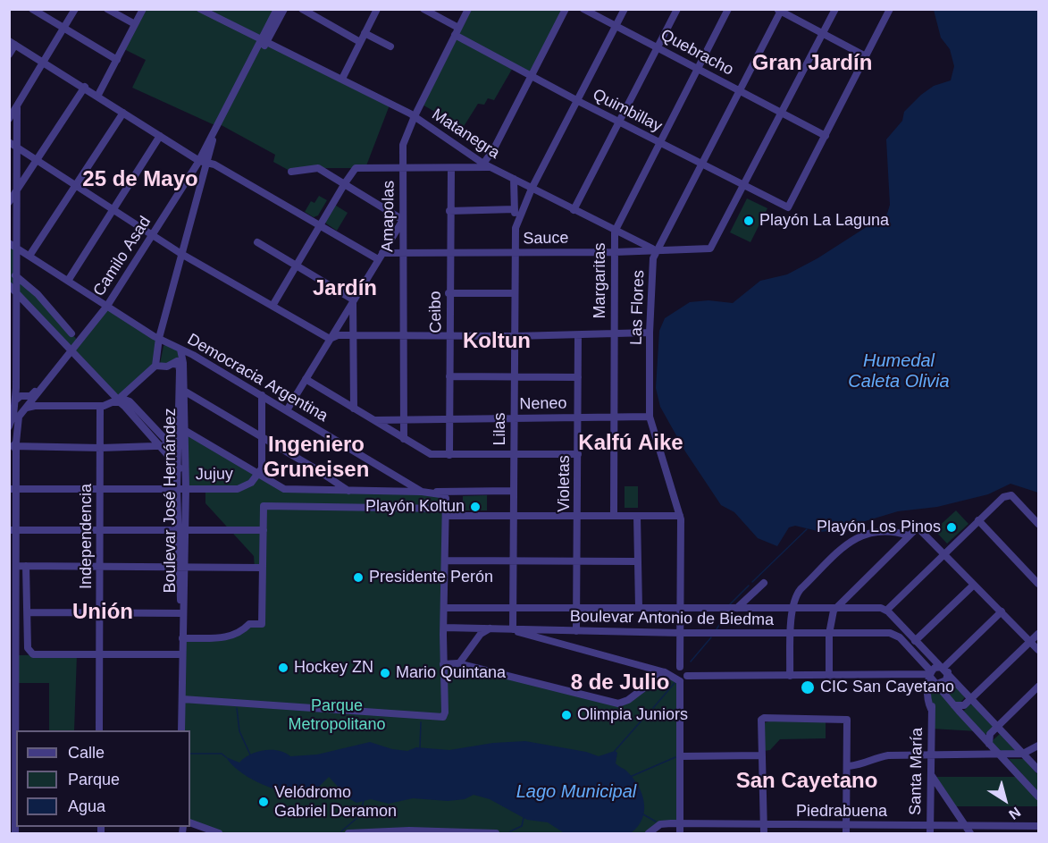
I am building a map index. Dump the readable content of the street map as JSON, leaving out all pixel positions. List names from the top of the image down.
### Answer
{
  "streets": {
    "street": [
      "Quebracho",
      "Quimbillay",
      "Matanegra",
      "Amapolas",
      "Sauce",
      "Camilo Asad",
      "Margaritas",
      "Las Flores",
      "Ceibo",
      "Democracia Argentina",
      "Neneo",
      "Lilas",
      "Jujuy",
      "Violetas",
      "Boulevar José Hernández",
      "Independencia",
      "Boulevar Antonio de Biedma",
      "Santa María",
      "Piedrabuena"
    ]
  },
  "crossings": [
    ["Quebracho", "Quimbillay"],
    ["Quebracho", "Margaritas"],
    ["Quebracho", "Las Flores"],
    ["Quebracho", "Lilas"],
    ["Quimbillay", "Amapolas"],
    ["Quimbillay", "Sauce"],
    ["Quimbillay", "Margaritas"],
    ["Quimbillay", "Las Flores"],
    ["Quimbillay", "Lilas"],
    ["Matanegra", "Amapolas"],
    ["Matanegra", "Sauce"],
    ["Matanegra", "Camilo Asad"],
    ["Matanegra", "Margaritas"],
    ["Matanegra", "Las Flores"],
    ["Matanegra", "Lilas"],
    ["Amapolas", "Sauce"],
    ["Amapolas", "Neneo"],
    ["Sauce", "Margaritas"],
    ["Sauce", "Las Flores"],
    ["Sauce", "Ceibo"],
    ["Sauce", "Lilas"],
    ["Camilo Asad", "Democracia Argentina"],
    ["Margaritas", "Neneo"],
    ["Las Flores", "Neneo"],
    ["Las Flores", "Boulevar Antonio de Biedma"],
    ["Ceibo", "Neneo"],
    ["Democracia Argentina", "Boulevar José Hernández"],
    ["Neneo", "Lilas"],
    ["Neneo", "Violetas"],
    ["Lilas", "Boulevar Antonio de Biedma"],
    ["Jujuy", "Boulevar José Hernández"],
    ["Jujuy", "Independencia"],
    ["Violetas", "Boulevar Antonio de Biedma"],
    ["Boulevar Antonio de Biedma", "Santa María"],
    ["Santa María", "Piedrabuena"]
  ],
  "districts": [
    "Gran Jardín",
    "25 de Mayo",
    "Jardín",
    "Koltun",
    "Kalfú Aike",
    "Ingeniero Gruneisen",
    "Unión",
    "8 de Julio",
    "San Cayetano"
  ],
  "water": ["Humedal Caleta Olivia", "Lago Municipal"],
  "parks": ["Parque Metropolitano"],
  "places": [
    "Playón La Laguna",
    "Playón Koltun",
    "Playón Los Pinos",
    "Presidente Perón",
    "Hockey ZN",
    "Mario Quintana",
    "CIC San Cayetano",
    "Olimpia Juniors",
    "Velódromo Gabriel Deramon"
  ],
  "legend": ["Calle", "Parque", "Agua"],
  "north": "bottom right"
}
